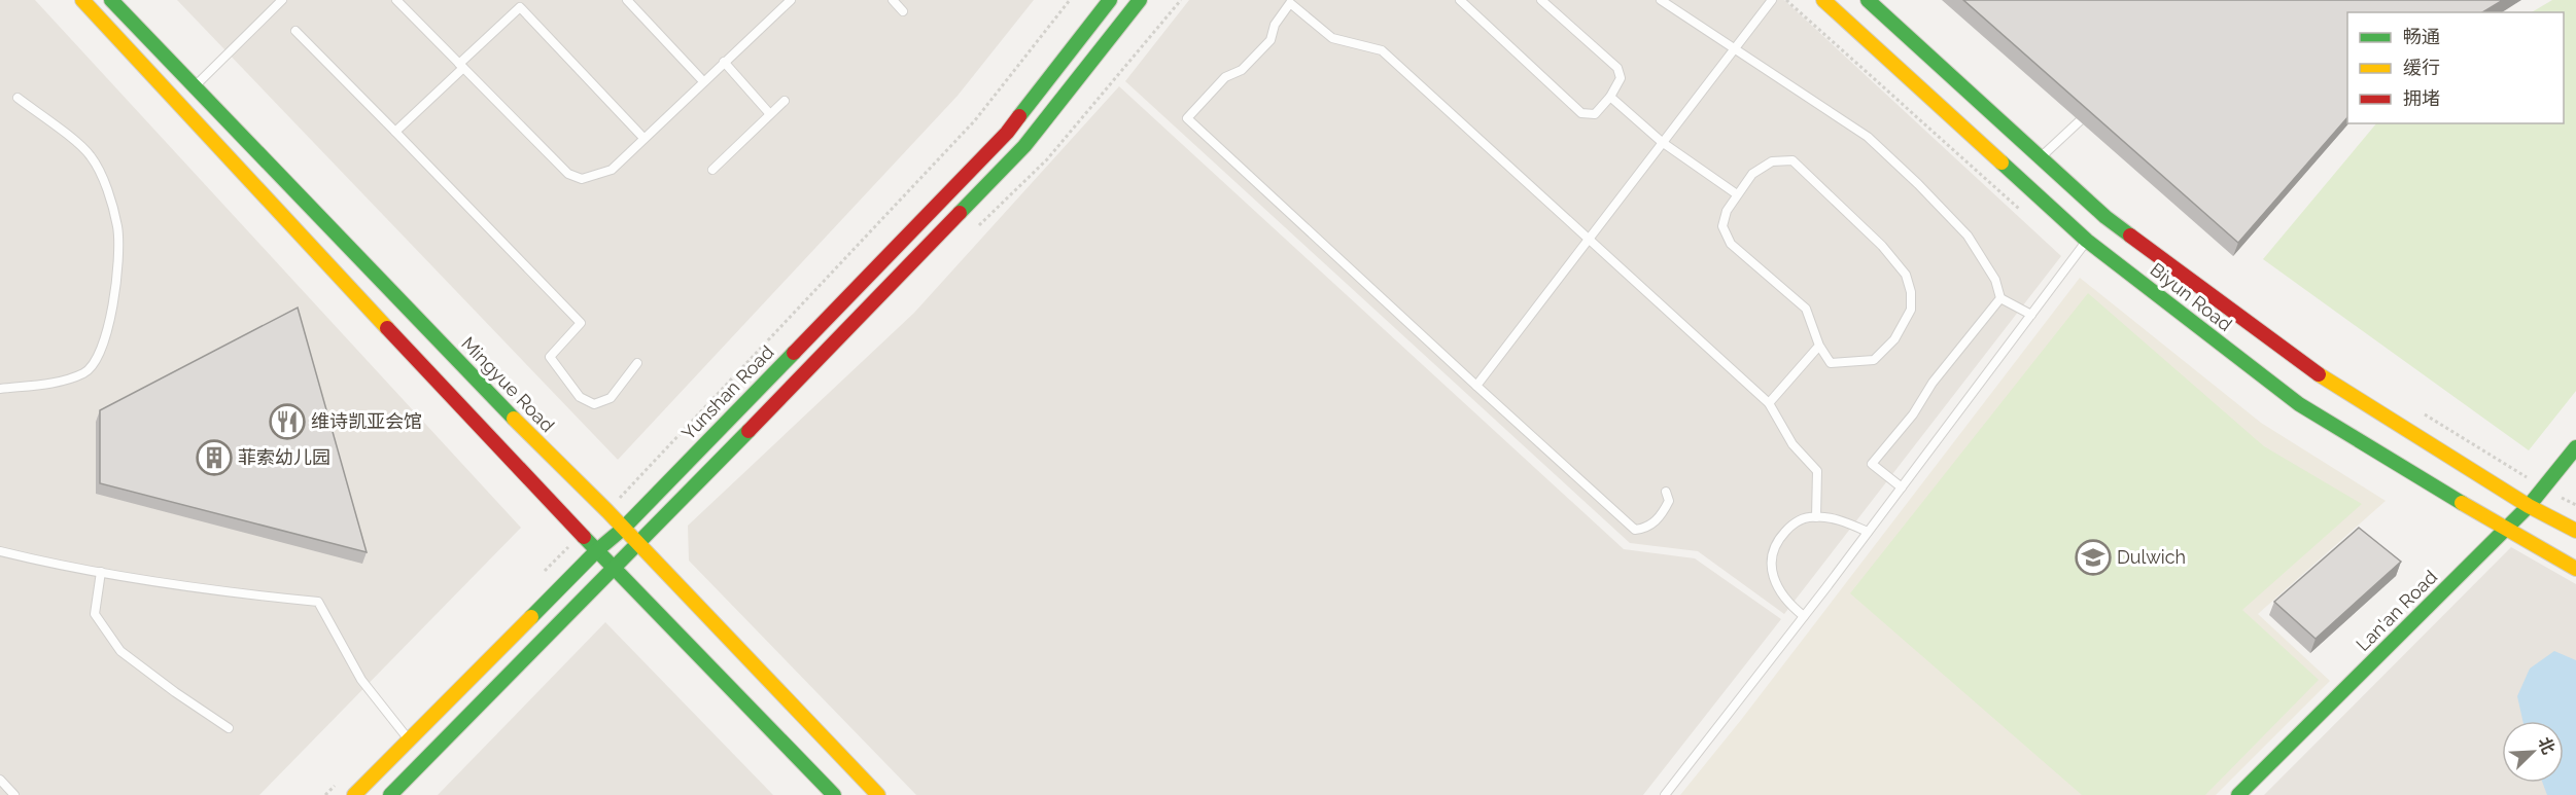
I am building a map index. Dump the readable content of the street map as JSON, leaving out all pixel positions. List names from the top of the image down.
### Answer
{
  "streets": {
    "street": [
      "Biyun Road",
      "Mingyue Road",
      "Yunshan Road",
      "Lan'an Road"
    ]
  },
  "crossings": [
    ["Biyun Road", "Lan'an Road"],
    ["Mingyue Road", "Yunshan Road"]
  ],
  "places": {
    "restaurant": ["维诗凯亚会馆"],
    "building": ["菲索幼儿园"],
    "school or university": ["Dulwich"]
  },
  "legend": ["畅通", "缓行", "拥堵"],
  "north": "top right"
}
